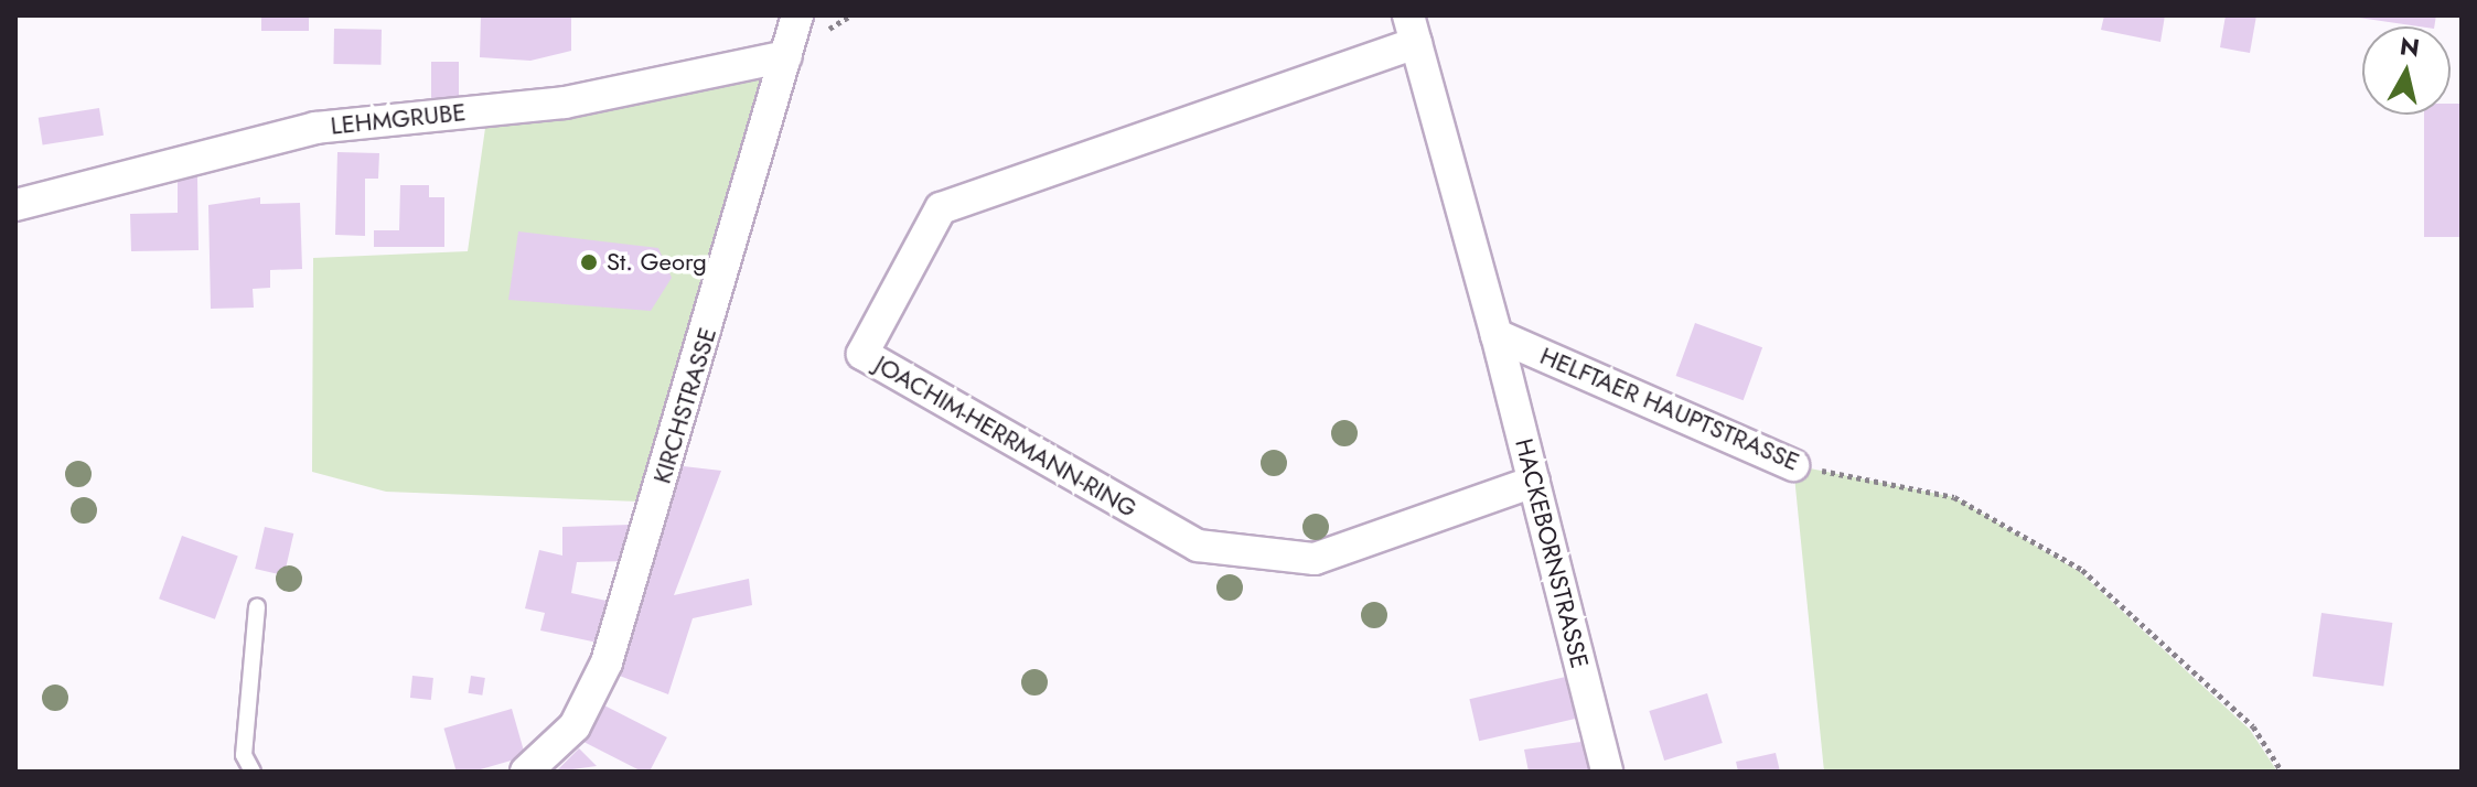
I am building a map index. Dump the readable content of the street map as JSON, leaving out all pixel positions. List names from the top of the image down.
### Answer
{
  "streets": {
    "street": [
      "LEHMGRUBE",
      "KIRCHSTRASSE",
      "HELFTAER HAUPTSTRASSE",
      "JOACHIM-HERRMANN-RING",
      "HACKEBORNSTRASSE"
    ]
  },
  "crossings": [
    ["LEHMGRUBE", "KIRCHSTRASSE"],
    ["HELFTAER HAUPTSTRASSE", "HACKEBORNSTRASSE"],
    ["JOACHIM-HERRMANN-RING", "HACKEBORNSTRASSE"]
  ],
  "places": ["St. Georg"],
  "north": "top"
}
